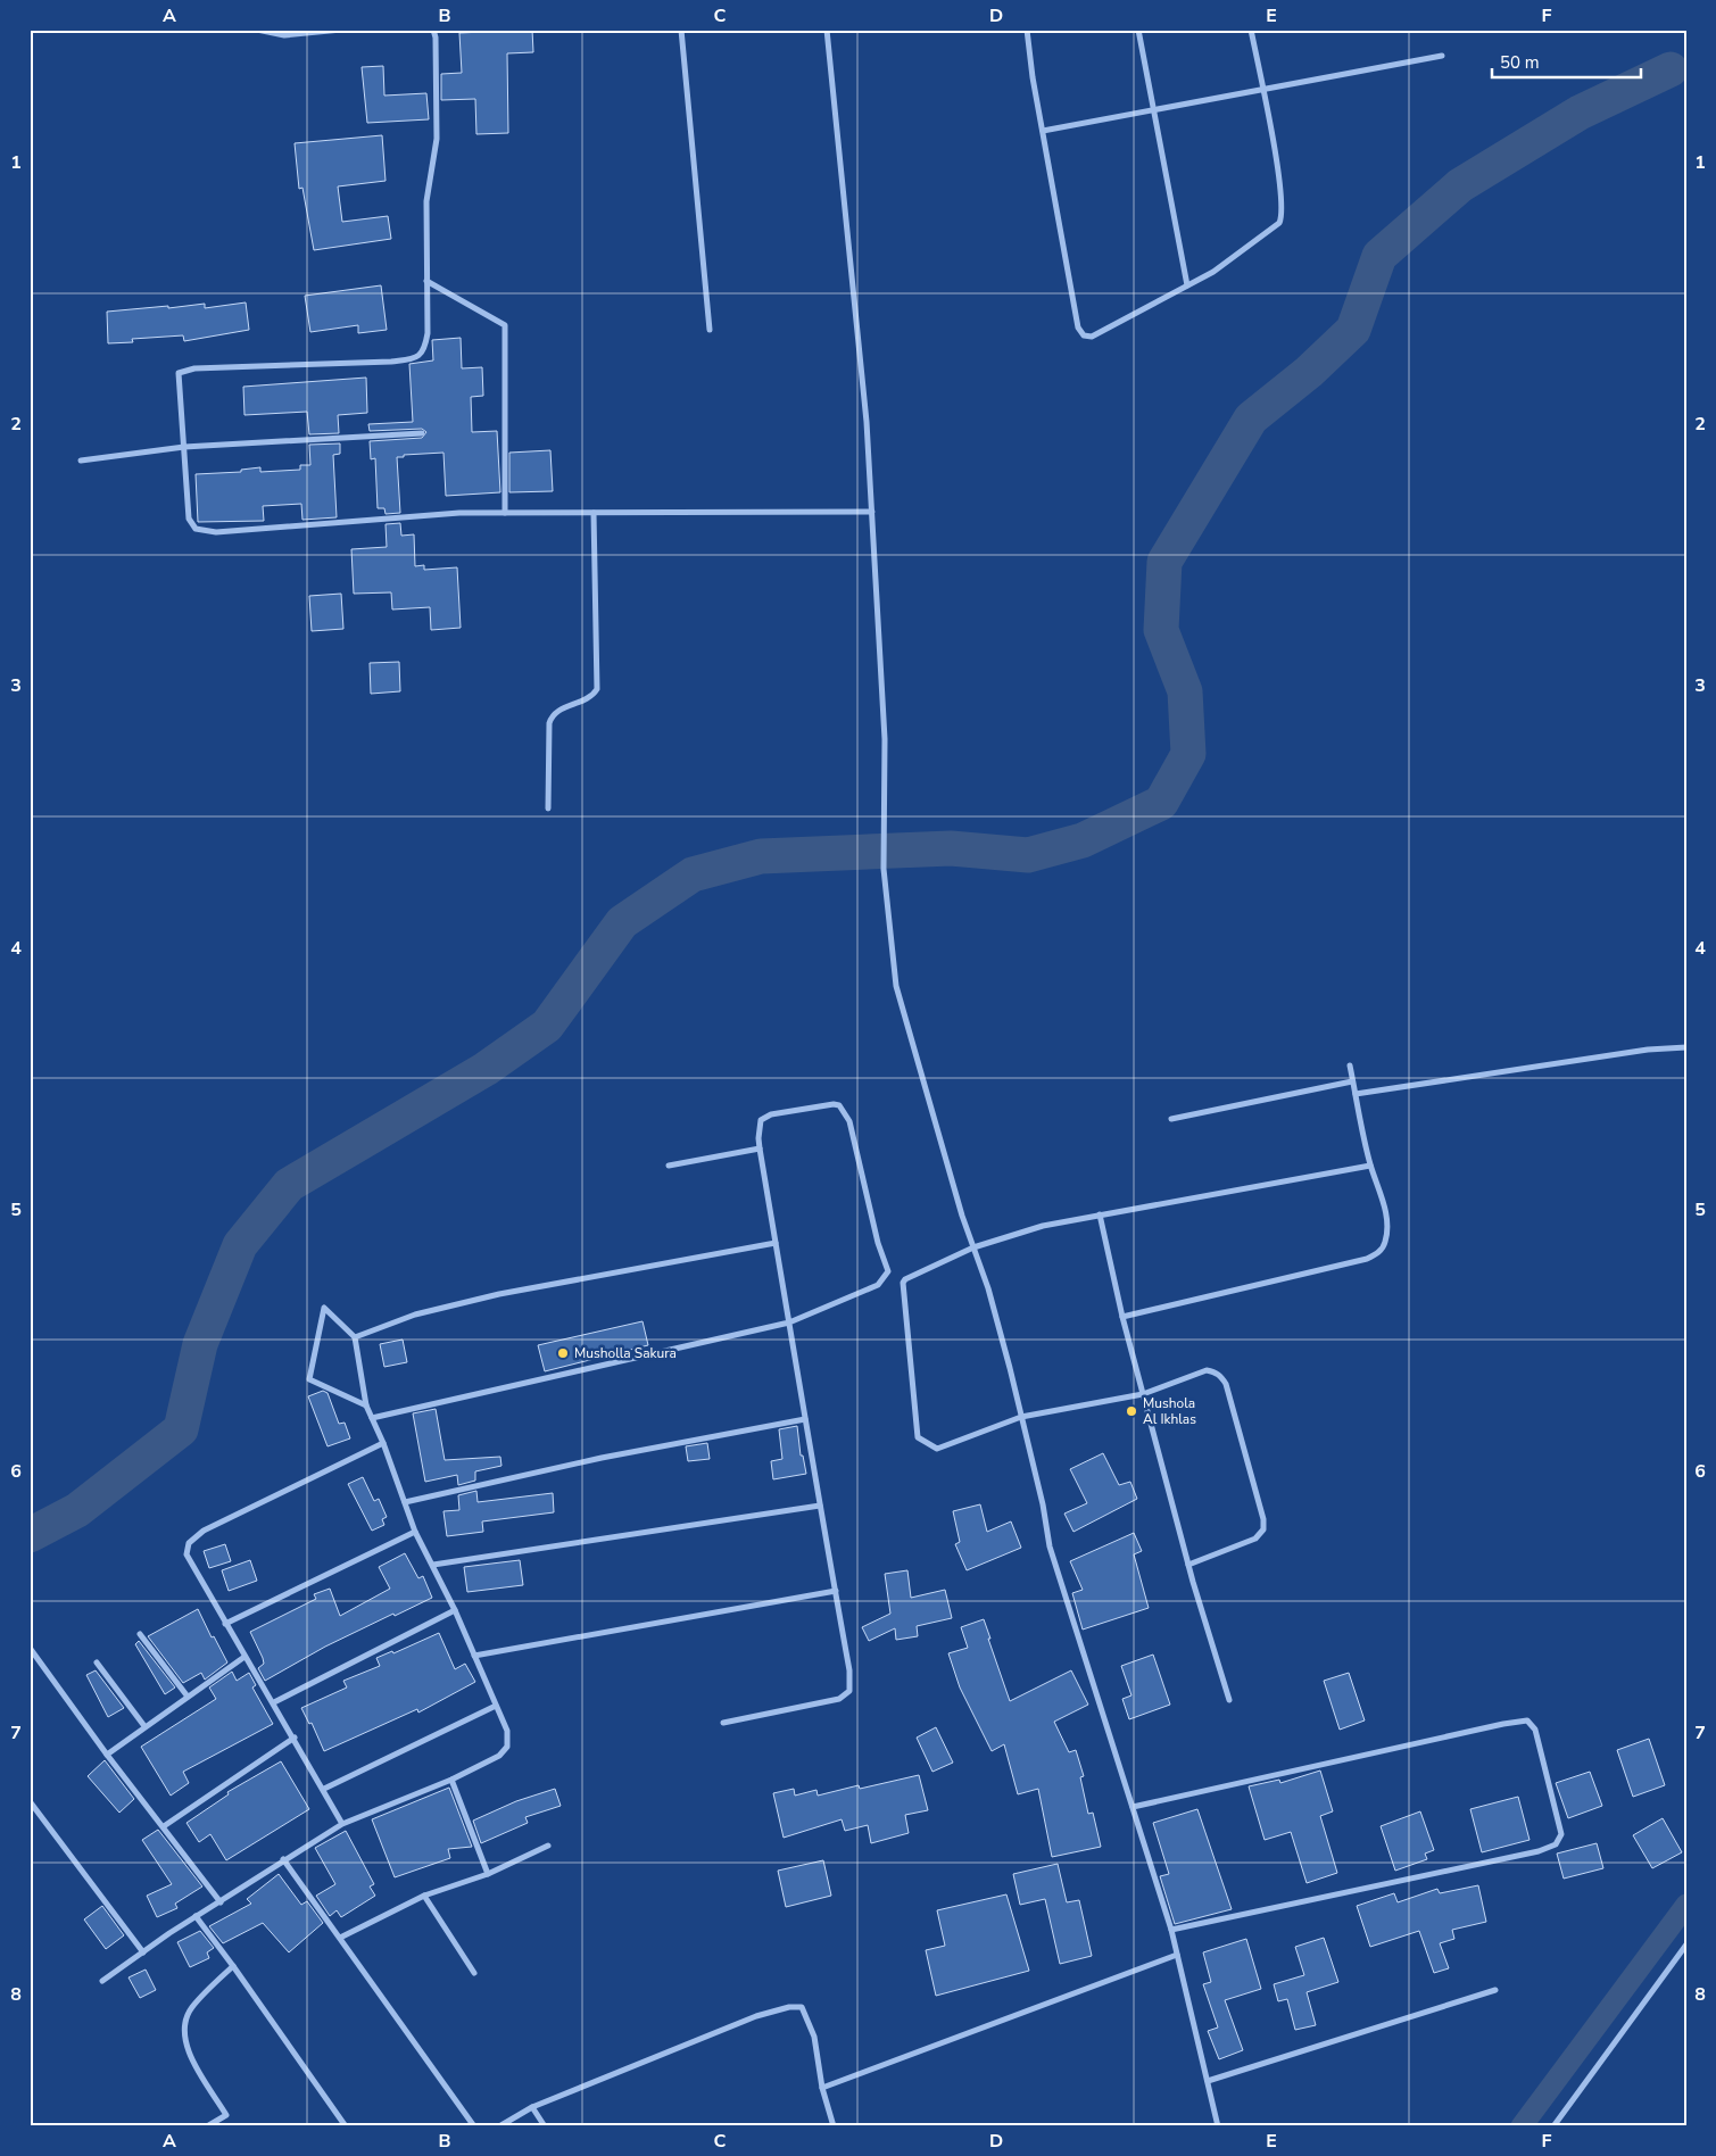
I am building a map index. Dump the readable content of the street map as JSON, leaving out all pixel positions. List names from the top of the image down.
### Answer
{
  "places": ["Musholla Sakura", "Mushola Al Ikhlas"],
  "scale_bar": "50 m",
  "grid": {
    "columns": [
      "A",
      "B",
      "C",
      "D",
      "E",
      "F"
    ],
    "rows": [
      "1",
      "2",
      "3",
      "4",
      "5",
      "6",
      "7",
      "8"
    ]
  }
}
